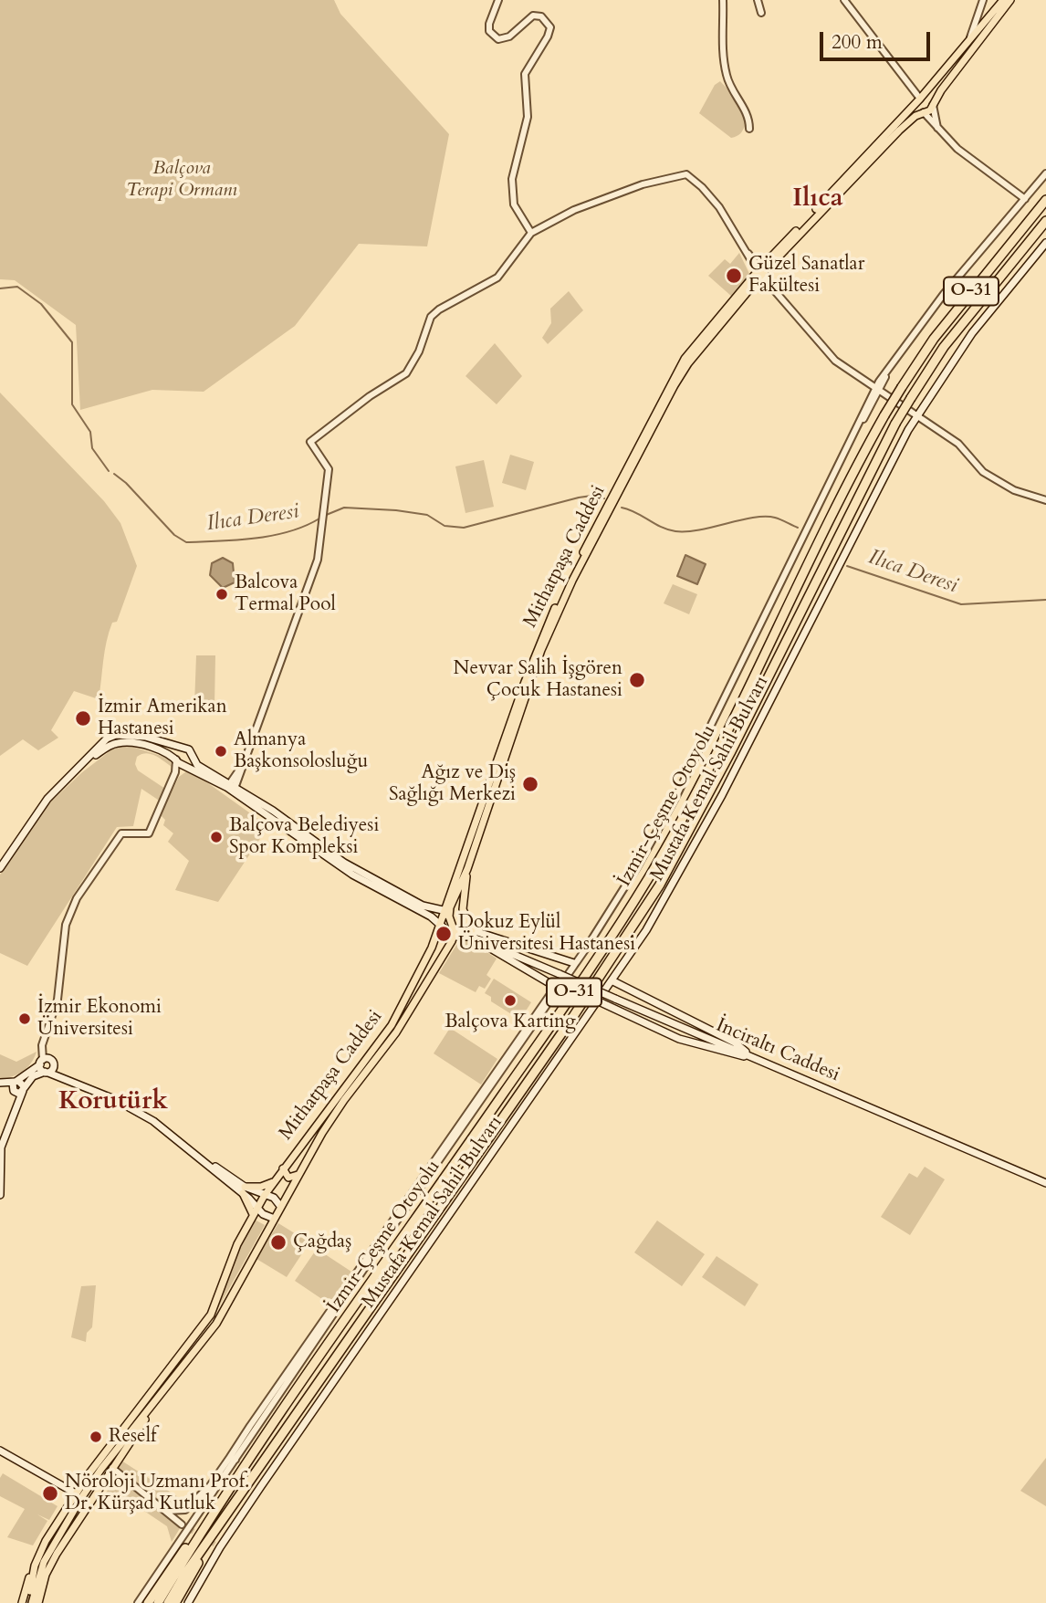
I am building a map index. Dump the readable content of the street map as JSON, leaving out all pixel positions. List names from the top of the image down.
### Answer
{
  "streets": {
    "highway": ["O-31", "İzmir-Çeşme Otoyolu"],
    "main road": ["Mithatpaşa Caddesi", "Mustafa Kemal Sahil Bulvarı", "İnciraltı Caddesi"]
  },
  "districts": ["Ilıca", "Korutürk"],
  "water": ["Ilıca Deresi"],
  "parks": ["Balçova Terapi Ormanı"],
  "places": [
    "Güzel Sanatlar Fakültesi",
    "Balcova Termal Pool",
    "Nevvar Salih İşgören Çocuk Hastanesi",
    "İzmir Amerikan Hastanesi",
    "Almanya Başkonsolosluğu",
    "Ağız ve Diş Sağlığı Merkezi",
    "Balçova Belediyesi Spor Kompleksi",
    "Dokuz Eylül Üniversitesi Hastanesi",
    "Balçova Karting",
    "İzmir Ekonomi Üniversitesi",
    "Çağdaş",
    "Reself",
    "Nöroloji Uzmanı Prof. Dr. Kürşad Kutluk"
  ],
  "scale_bar": "200 m"
}
